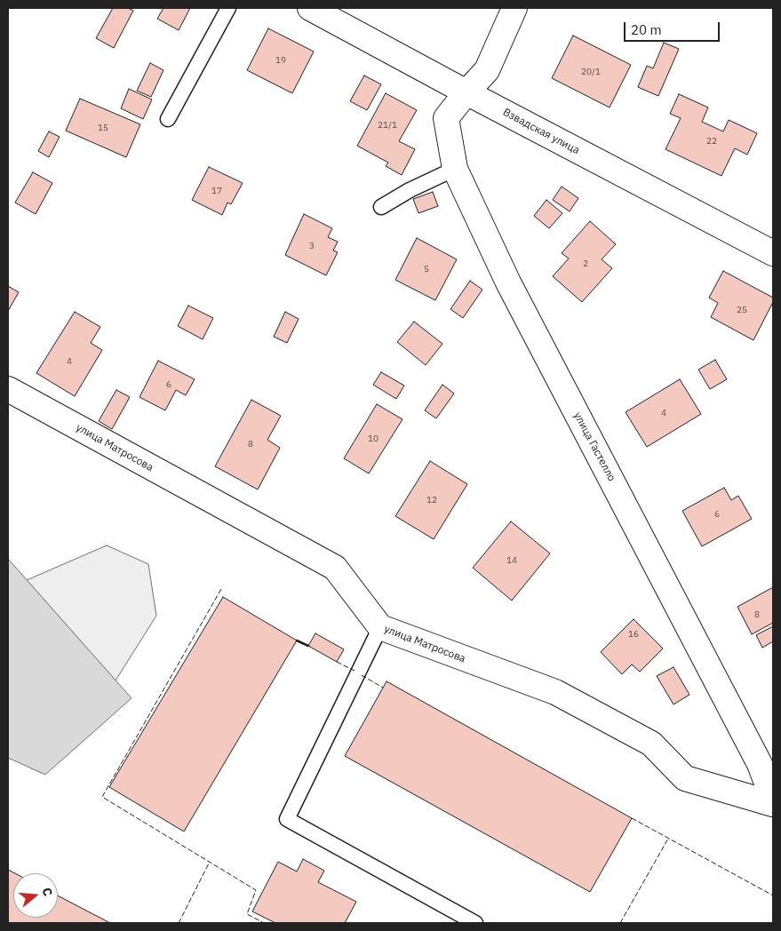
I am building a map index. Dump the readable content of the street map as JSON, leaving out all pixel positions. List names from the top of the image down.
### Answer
{
  "streets": {
    "street": ["Взвадская улица", "улица Гастелло", "улица Матросова"]
  },
  "crossings": [
    ["Взвадская улица", "улица Гастелло"]
  ],
  "house_numbers": [
    "19",
    "20/1",
    "21/1",
    "15",
    "22",
    "17",
    "3",
    "2",
    "5",
    "25",
    "4",
    "6",
    "4",
    "10",
    "8",
    "12",
    "6",
    "14",
    "8",
    "16"
  ],
  "scale_bar": "20 m",
  "north": "right"
}
